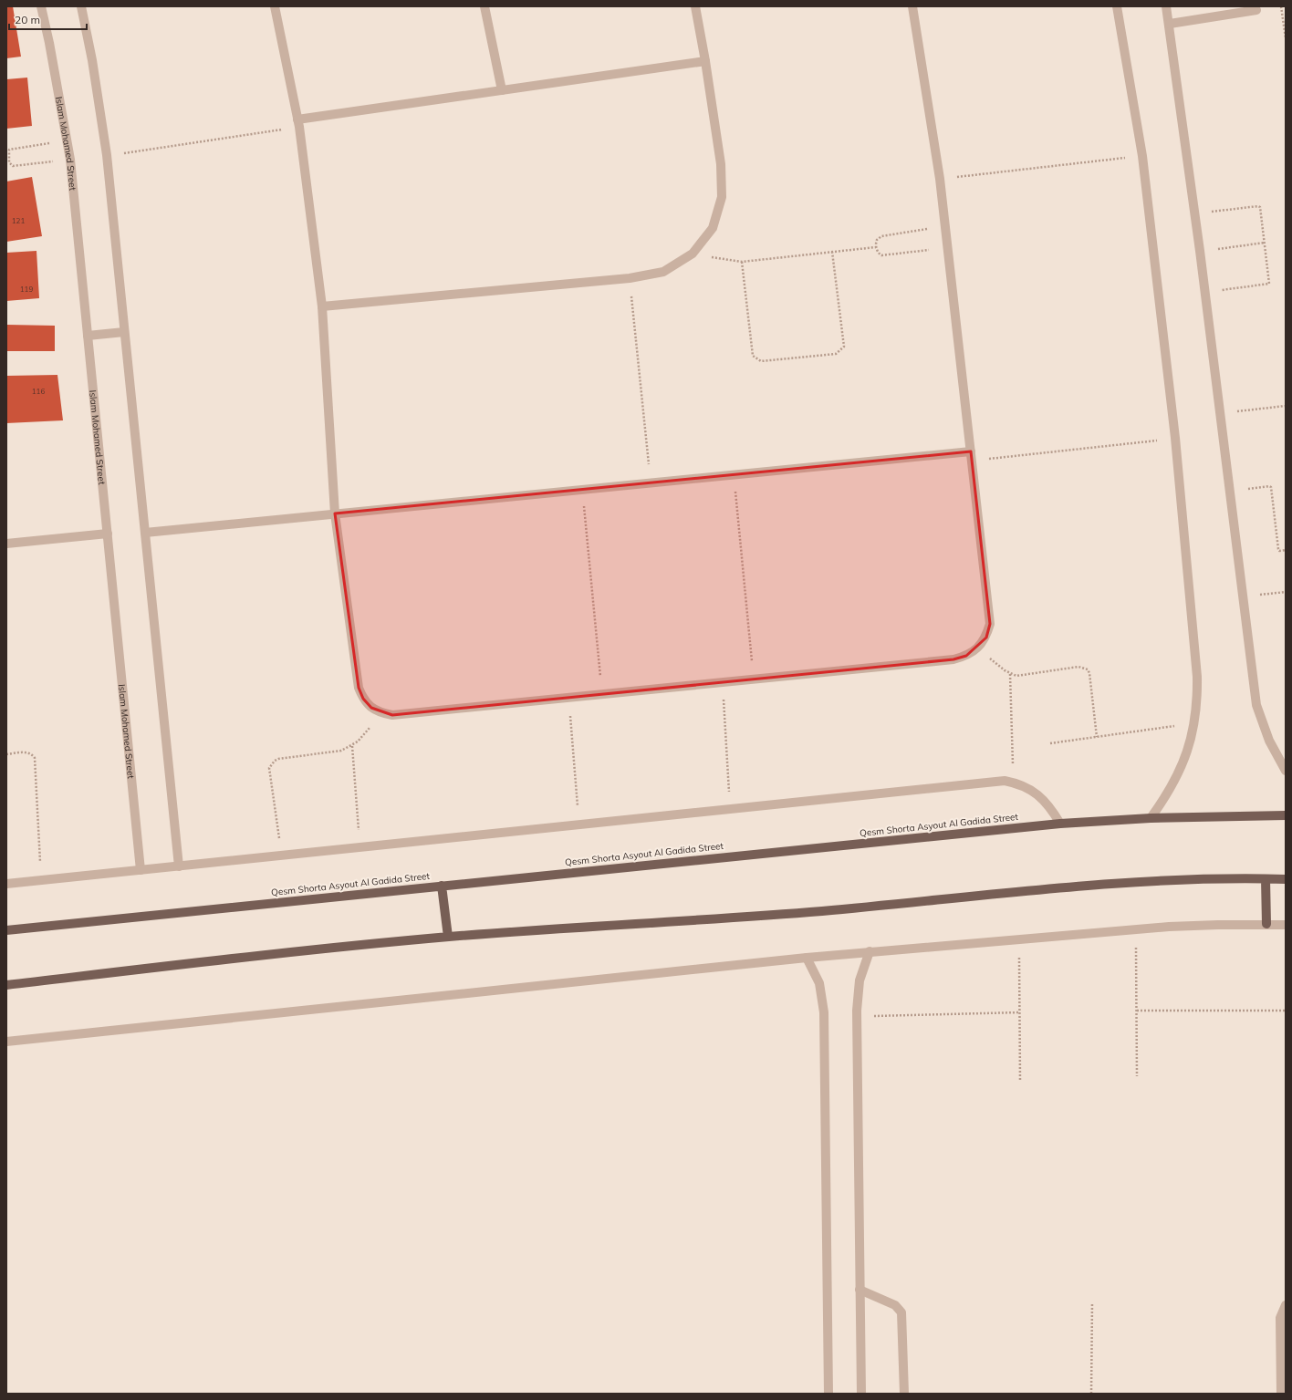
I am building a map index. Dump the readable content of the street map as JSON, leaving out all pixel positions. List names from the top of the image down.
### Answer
{
  "streets": {
    "main road": ["Qesm Shorta Asyout Al Gadida Street"],
    "street": ["Islam Mohamed Street"]
  },
  "house_numbers": ["121", "119", "116"],
  "scale_bar": "20 m"
}
